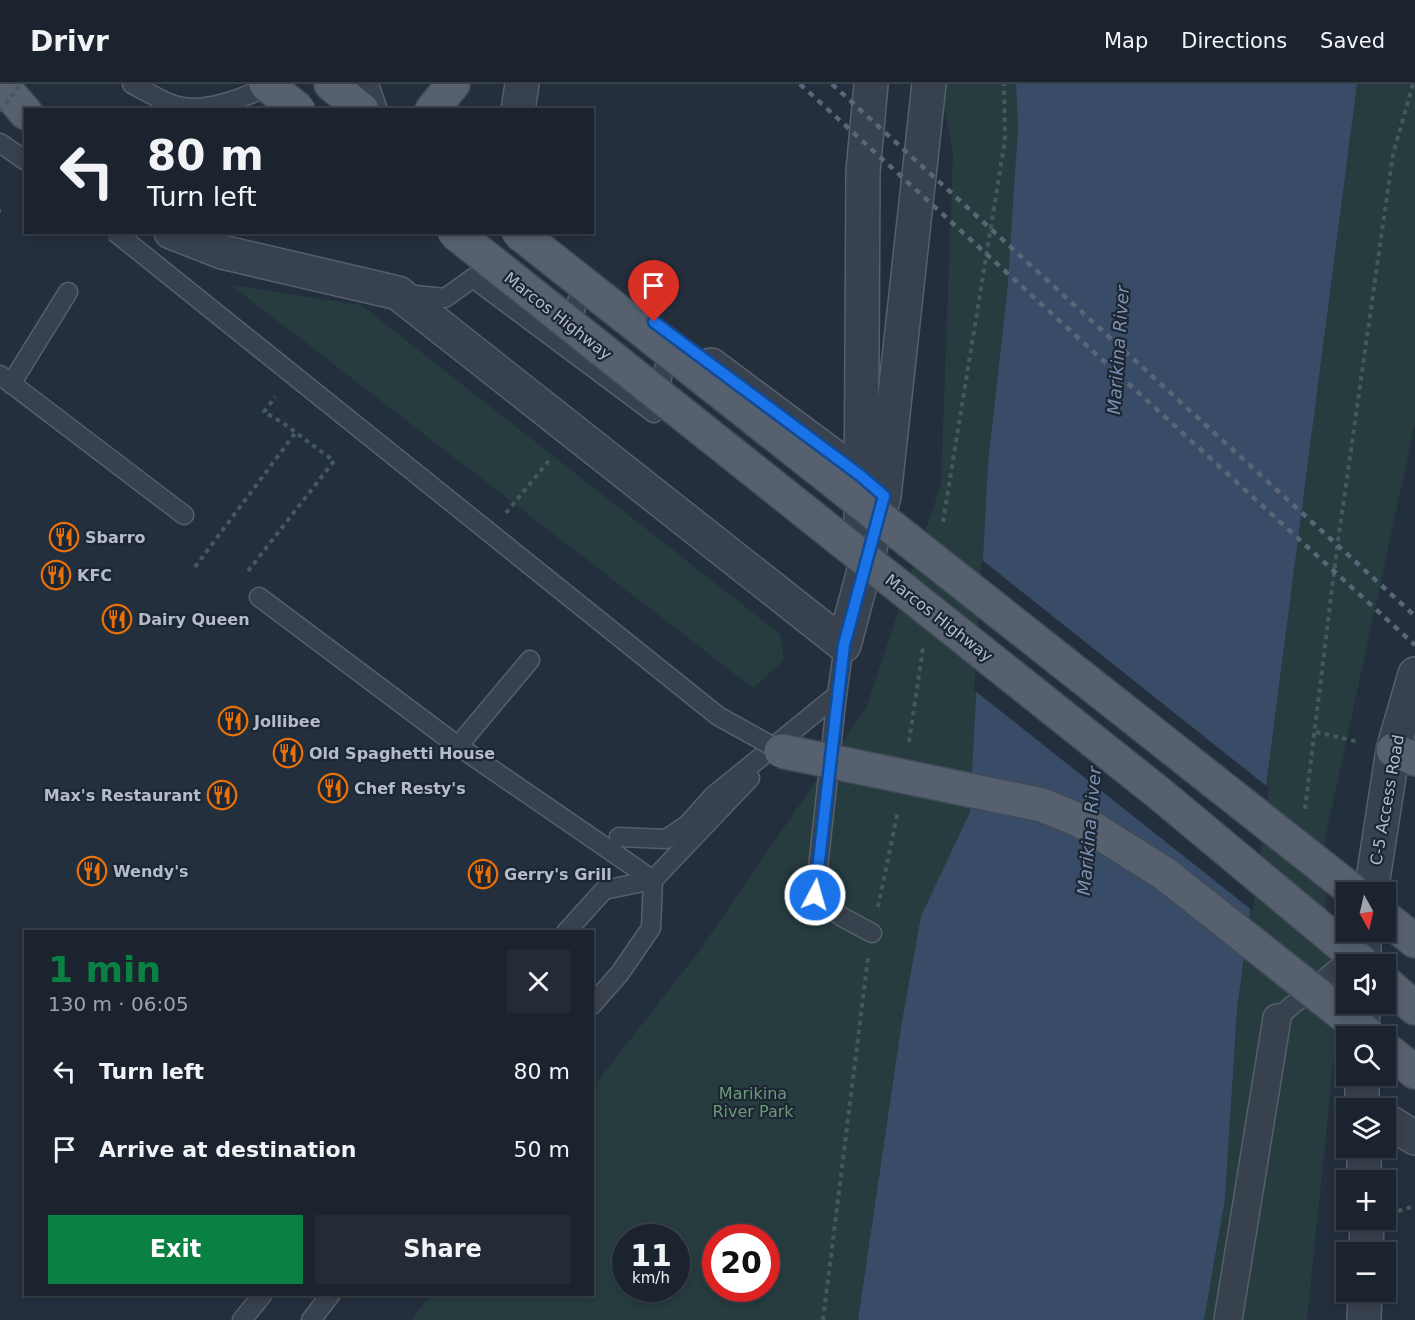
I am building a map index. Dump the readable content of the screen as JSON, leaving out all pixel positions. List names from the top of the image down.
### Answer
{
  "streets": {
    "main road": ["Marcos Highway"],
    "street": ["C-5 Access Road"]
  },
  "water": ["Marikina River"],
  "parks": ["Marikina River Park"],
  "places": {
    "restaurant": [
      "Sbarro",
      "KFC",
      "Dairy Queen",
      "Jollibee",
      "Old Spaghetti House",
      "Chef Resty's",
      "Max's Restaurant",
      "Wendy's",
      "Gerry's Grill"
    ]
  },
  "north": "bottom",
  "page": {
    "header": "Drivr",
    "nav": ["Map", "Directions", "Saved"],
    "turn": ["80 m", "Turn left"],
    "map_buttons": ["+", "−"],
    "heading": ["1 min", "130 m · 06:05"],
    "list": [
      {
        "name": "Turn left",
        "value": "80 m"
      },
      {
        "name": "Arrive at destination",
        "value": "50 m"
      }
    ],
    "buttons": ["Exit", "Share"],
    "speed": "11 km/h",
    "limit": "20"
  }
}
